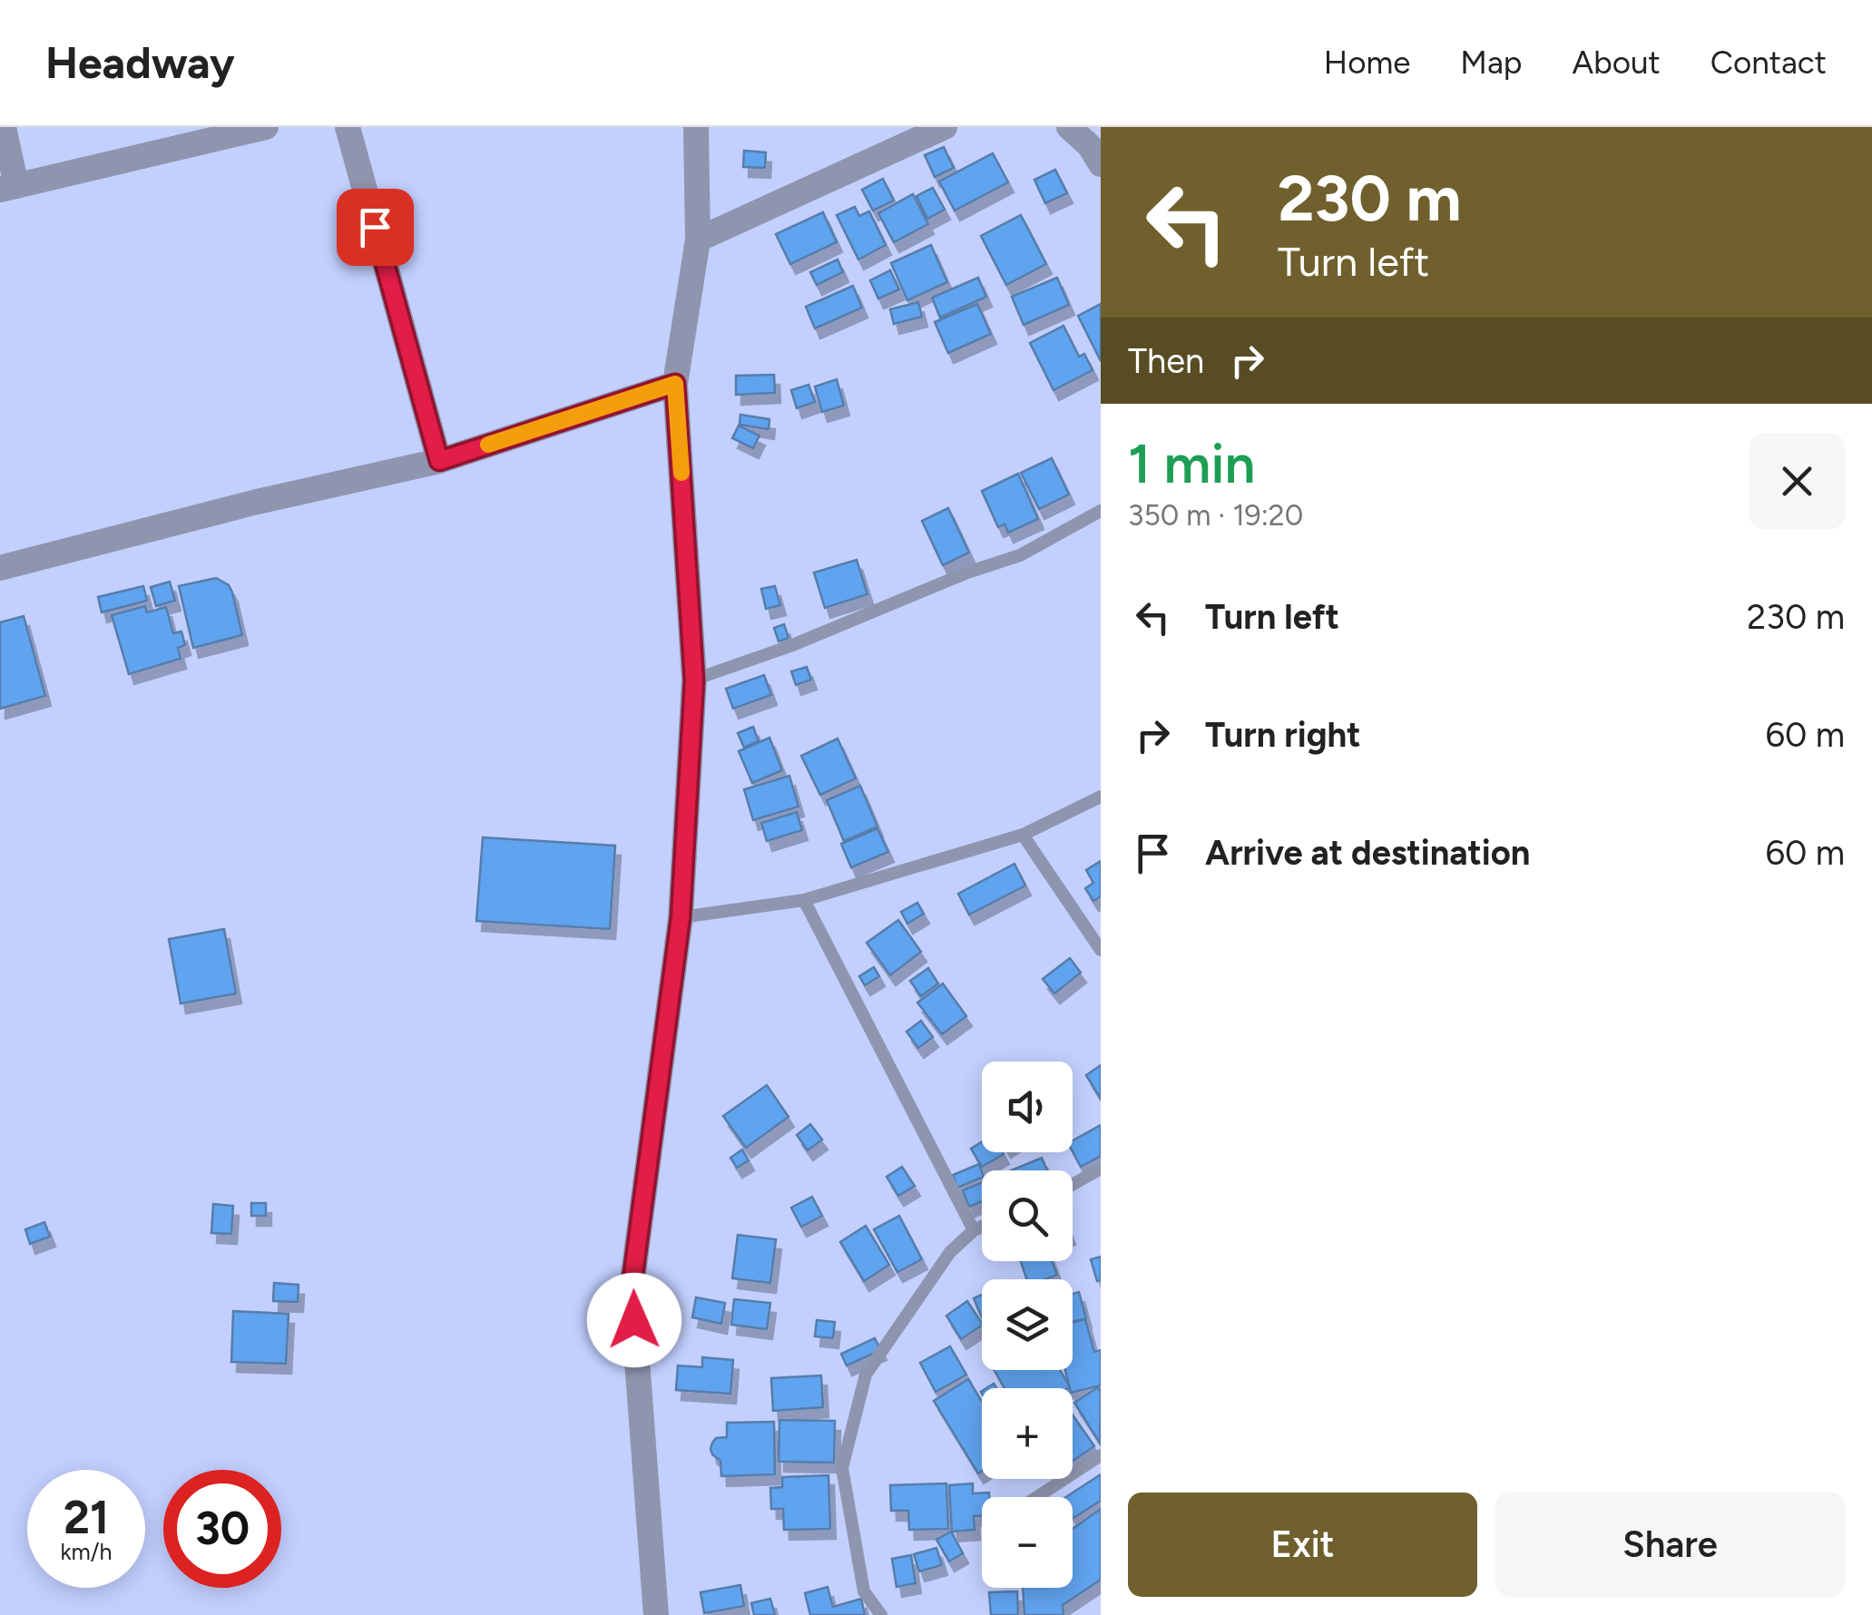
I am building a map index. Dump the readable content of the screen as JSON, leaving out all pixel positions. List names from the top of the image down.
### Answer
{
  "page": {
    "header": "Headway",
    "nav": [
      "Home",
      "Map",
      "About",
      "Contact"
    ],
    "turn": ["230 m", "Turn left"],
    "then": "Then",
    "heading": ["1 min", "350 m · 19:20"],
    "list": [
      {
        "name": "Turn left",
        "value": "230 m"
      },
      {
        "name": "Turn right",
        "value": "60 m"
      },
      {
        "name": "Arrive at destination",
        "value": "60 m"
      }
    ],
    "map_buttons": ["+", "−"],
    "speed": "21 km/h",
    "limit": "30",
    "buttons": ["Exit", "Share"]
  }
}
